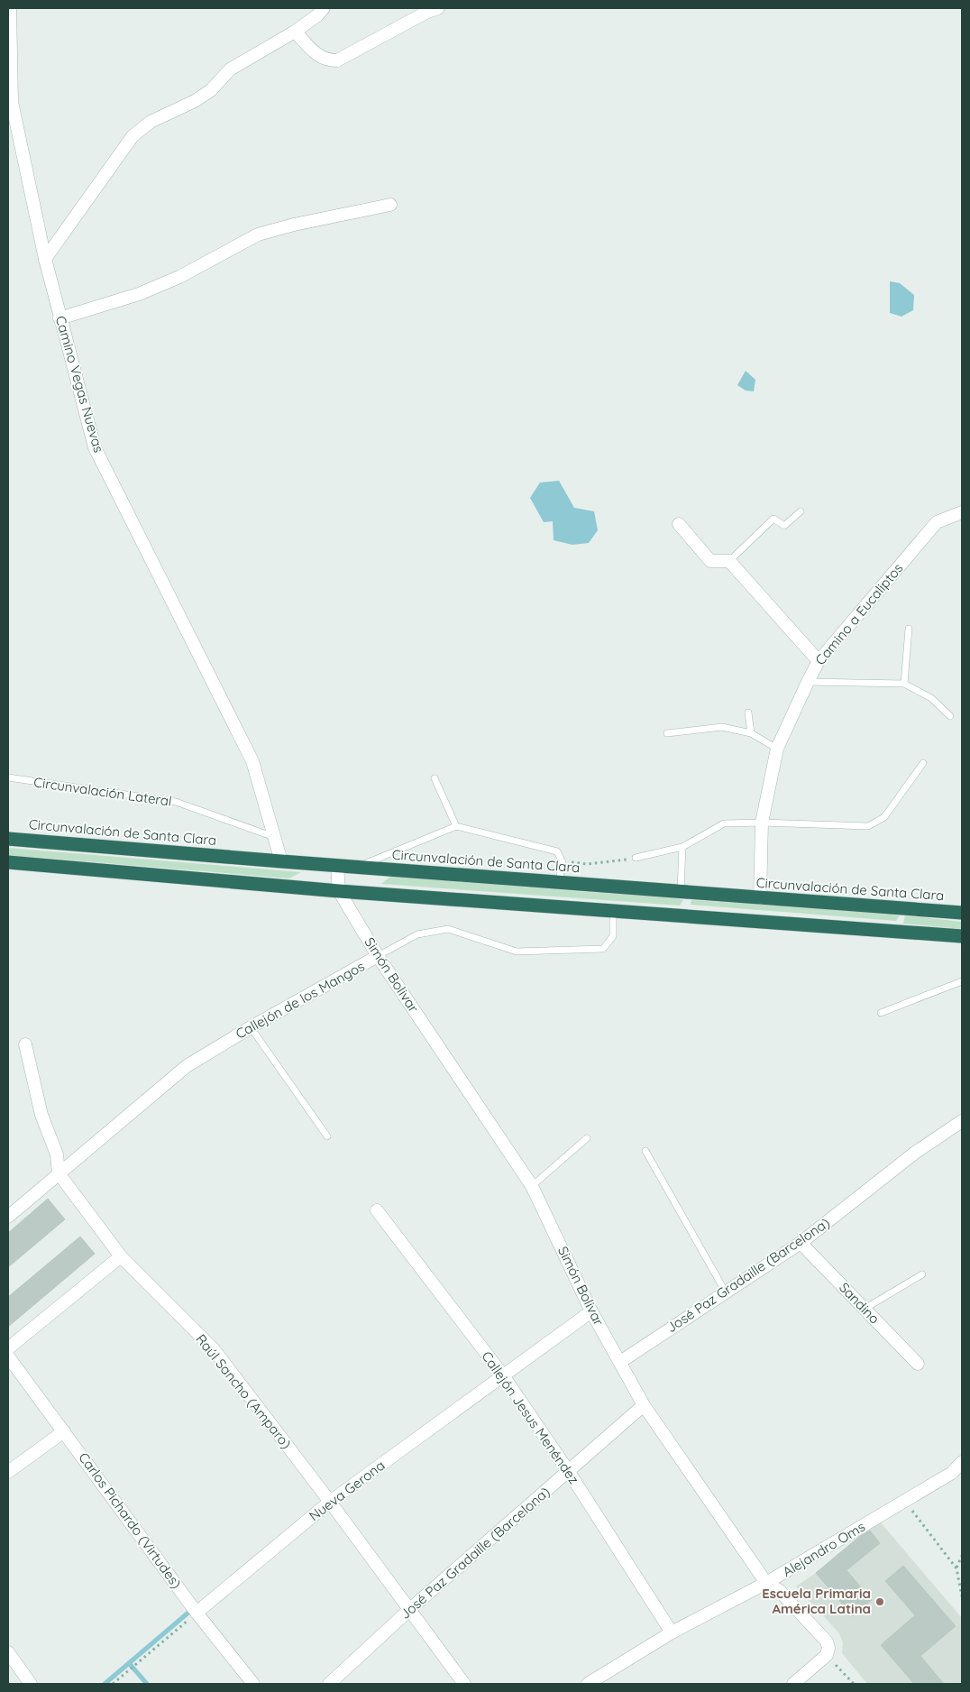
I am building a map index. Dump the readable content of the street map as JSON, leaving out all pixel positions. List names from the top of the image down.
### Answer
{
  "streets": {
    "highway": ["Circunvalación de Santa Clara"],
    "street": [
      "Camino Vegas Nuevas",
      "Camino a Eucaliptos",
      "Simón Bolivar",
      "Callejón de los Mangos",
      "José Paz Gradaille (Barcelona)",
      "Sandino",
      "Raúl Sancho (Amparo)",
      "Callejón Jesus Menéndez",
      "Nueva Gerona",
      "Carlos Pichardo (Virtudes)",
      "Alejandro Oms"
    ],
    "lane": ["Circunvalación Lateral"]
  },
  "crossings": [
    ["Camino Vegas Nuevas", "Circunvalación Lateral"],
    ["Camino Vegas Nuevas", "Circunvalación de Santa Clara"],
    ["Camino a Eucaliptos", "Circunvalación de Santa Clara"],
    ["Circunvalación de Santa Clara", "Simón Bolivar"],
    ["Simón Bolivar", "Callejón de los Mangos"],
    ["Simón Bolivar", "José Paz Gradaille (Barcelona)"],
    ["Simón Bolivar", "Nueva Gerona"],
    ["Simón Bolivar", "Alejandro Oms"],
    ["Callejón de los Mangos", "Raúl Sancho (Amparo)"],
    ["José Paz Gradaille (Barcelona)", "Sandino"],
    ["José Paz Gradaille (Barcelona)", "Raúl Sancho (Amparo)"],
    ["José Paz Gradaille (Barcelona)", "Callejón Jesus Menéndez"],
    ["Raúl Sancho (Amparo)", "Nueva Gerona"],
    ["Callejón Jesus Menéndez", "Nueva Gerona"],
    ["Callejón Jesus Menéndez", "Alejandro Oms"],
    ["Nueva Gerona", "Carlos Pichardo (Virtudes)"]
  ],
  "places": ["Escuela Primaria América Latina"]
}
